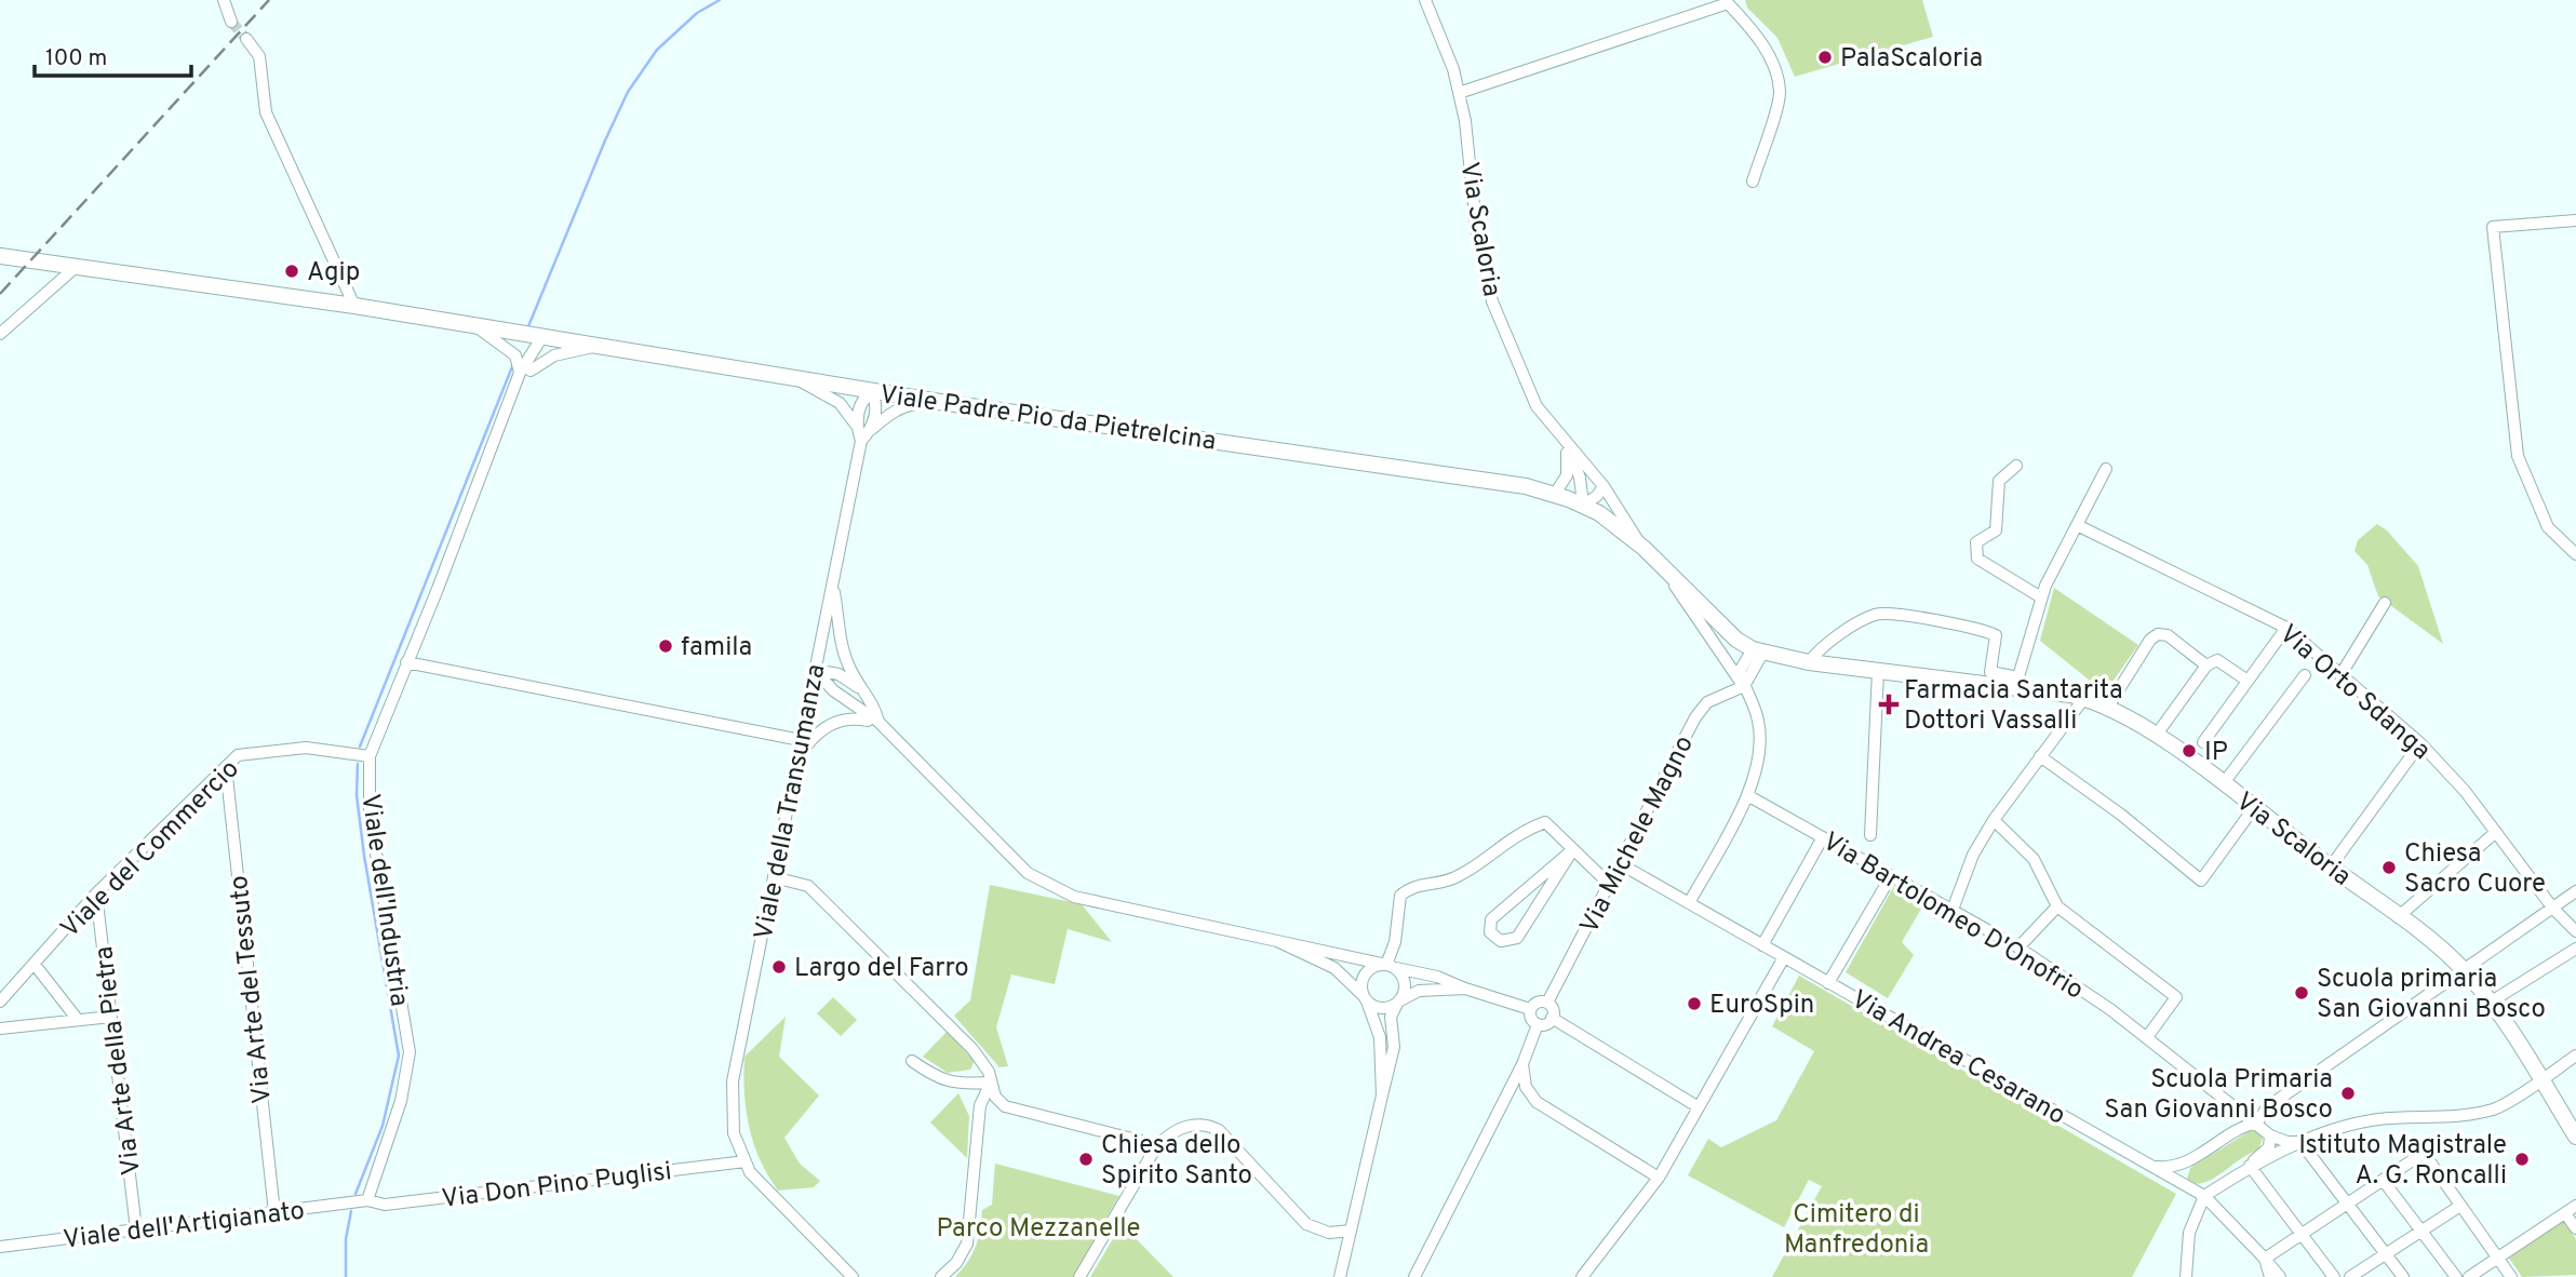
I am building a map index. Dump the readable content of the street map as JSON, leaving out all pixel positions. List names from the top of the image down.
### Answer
{
  "streets": {
    "main road": ["Via Scaloria", "Viale Padre Pio da Pietrelcina"],
    "street": [
      "Via Orto Sdanga",
      "Viale della Transumanza",
      "Via Michele Magno",
      "Viale del Commercio",
      "Viale dell'Industria",
      "Via Bartolomeo D'Onofrio",
      "Via Arte del Tessuto",
      "Via Andrea Cesarano",
      "Via Arte della Pietra",
      "Via Don Pino Puglisi",
      "Viale dell'Artigianato"
    ]
  },
  "crossings": [
    ["Via Scaloria", "Viale Padre Pio da Pietrelcina"],
    ["Via Scaloria", "Via Michele Magno"],
    ["Via Scaloria", "Via Bartolomeo D'Onofrio"],
    ["Via Scaloria", "Via Andrea Cesarano"],
    ["Viale Padre Pio da Pietrelcina", "Viale della Transumanza"],
    ["Viale Padre Pio da Pietrelcina", "Viale dell'Industria"],
    ["Viale della Transumanza", "Via Don Pino Puglisi"],
    ["Via Michele Magno", "Via Andrea Cesarano"],
    ["Viale del Commercio", "Viale dell'Industria"],
    ["Viale del Commercio", "Via Arte del Tessuto"],
    ["Viale del Commercio", "Via Arte della Pietra"],
    ["Viale dell'Industria", "Via Don Pino Puglisi"],
    ["Viale dell'Industria", "Viale dell'Artigianato"],
    ["Via Arte del Tessuto", "Viale dell'Artigianato"],
    ["Via Arte della Pietra", "Viale dell'Artigianato"],
    ["Via Don Pino Puglisi", "Viale dell'Artigianato"]
  ],
  "parks": ["Cimitero di Manfredonia", "Parco Mezzanelle"],
  "places": {
    "other": [
      "PalaScaloria",
      "Agip",
      "famila",
      "IP",
      "Chiesa Sacro Cuore",
      "Largo del Farro",
      "Scuola primaria San Giovanni Bosco",
      "EuroSpin",
      "Scuola Primaria San Giovanni Bosco",
      "Chiesa dello Spirito Santo",
      "Istituto Magistrale A. G. Roncalli"
    ],
    "health": ["Farmacia Santarita Dottori Vassalli"]
  },
  "scale_bar": "100 m"
}
